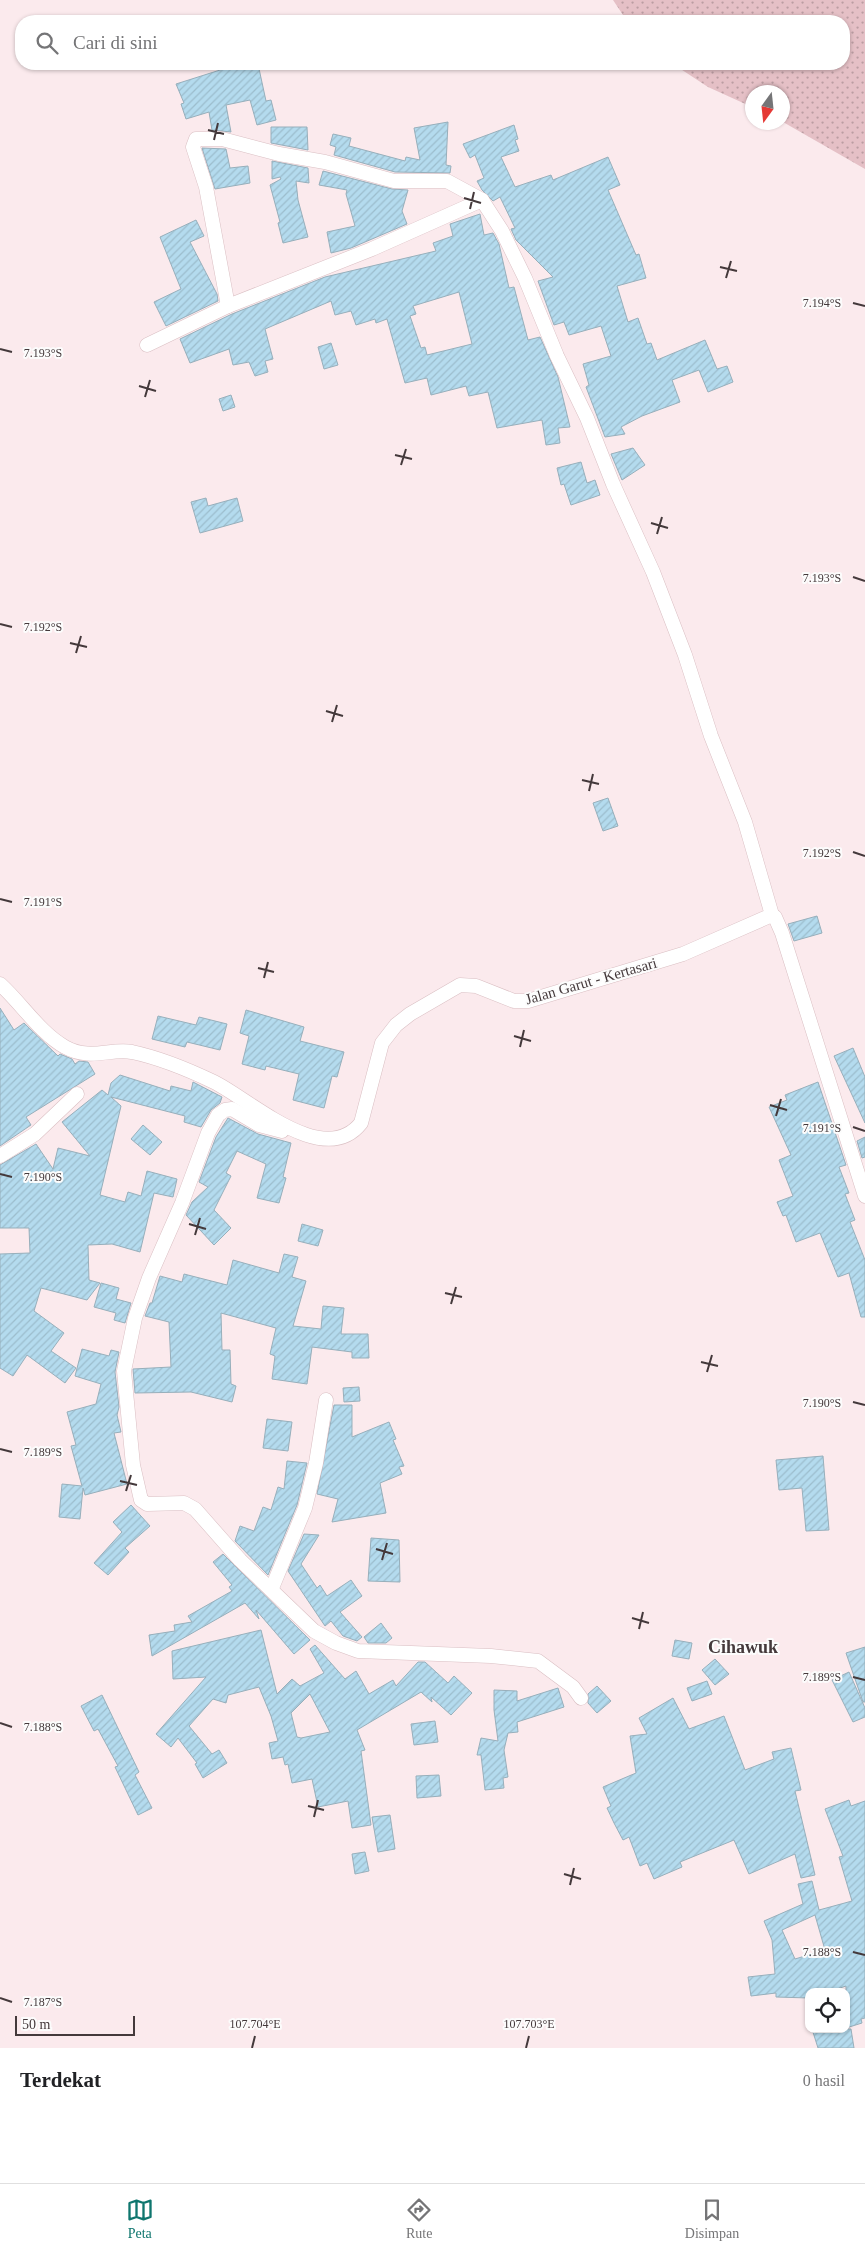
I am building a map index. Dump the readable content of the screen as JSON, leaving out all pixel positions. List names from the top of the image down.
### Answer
{
  "streets": {
    "street": ["Jalan Garut - Kertasari"]
  },
  "districts": ["Cihawuk"],
  "scale_bar": "50 m",
  "north": "bottom",
  "page": {
    "search": "Cari di sini",
    "scale": "50 m",
    "heading": ["Terdekat", "0 hasil"],
    "nav": ["Peta", "Rute", "Disimpan"]
  },
  "coordinates": [
    "7.194°S",
    "7.193°S",
    "7.192°S",
    "7.191°S",
    "7.190°S",
    "7.189°S",
    "7.188°S",
    "7.187°S",
    "107.704°E",
    "107.703°E"
  ]
}
